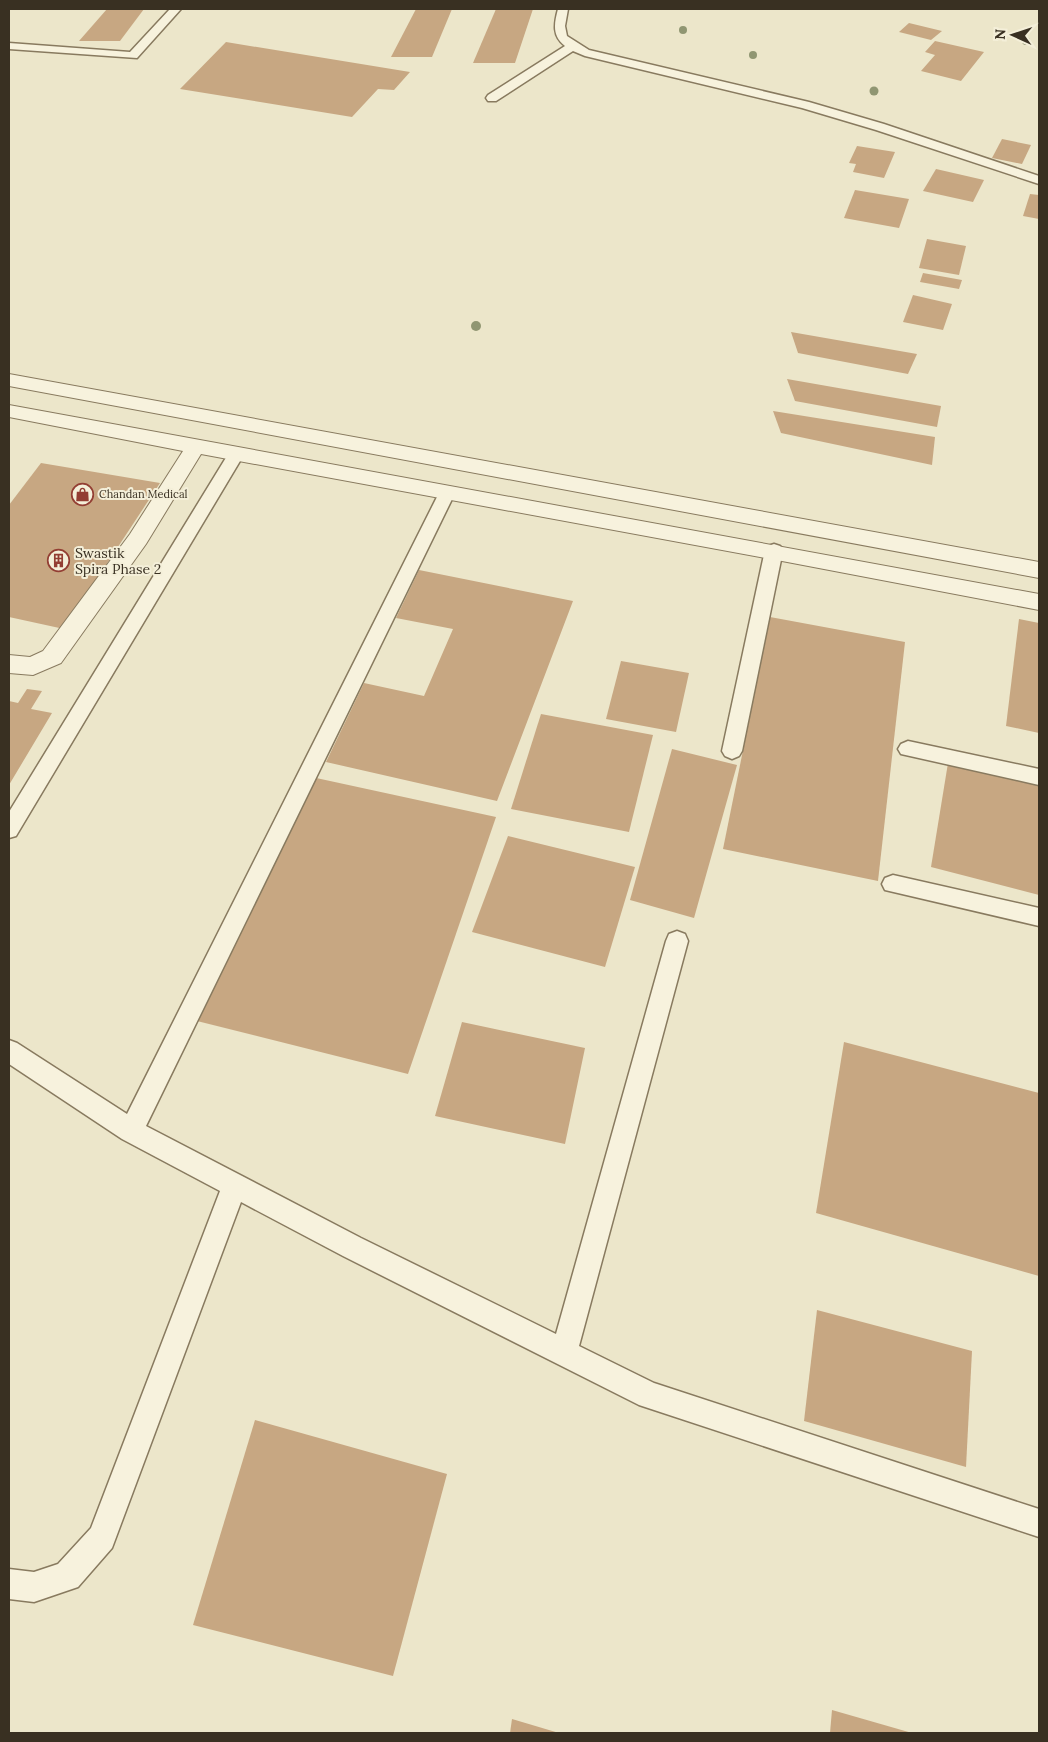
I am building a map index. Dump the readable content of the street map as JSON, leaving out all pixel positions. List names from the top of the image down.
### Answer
{
  "places": {
    "shop": ["Chandan Medical"],
    "building": ["Swastik Spira Phase 2"]
  },
  "north": "left"
}
